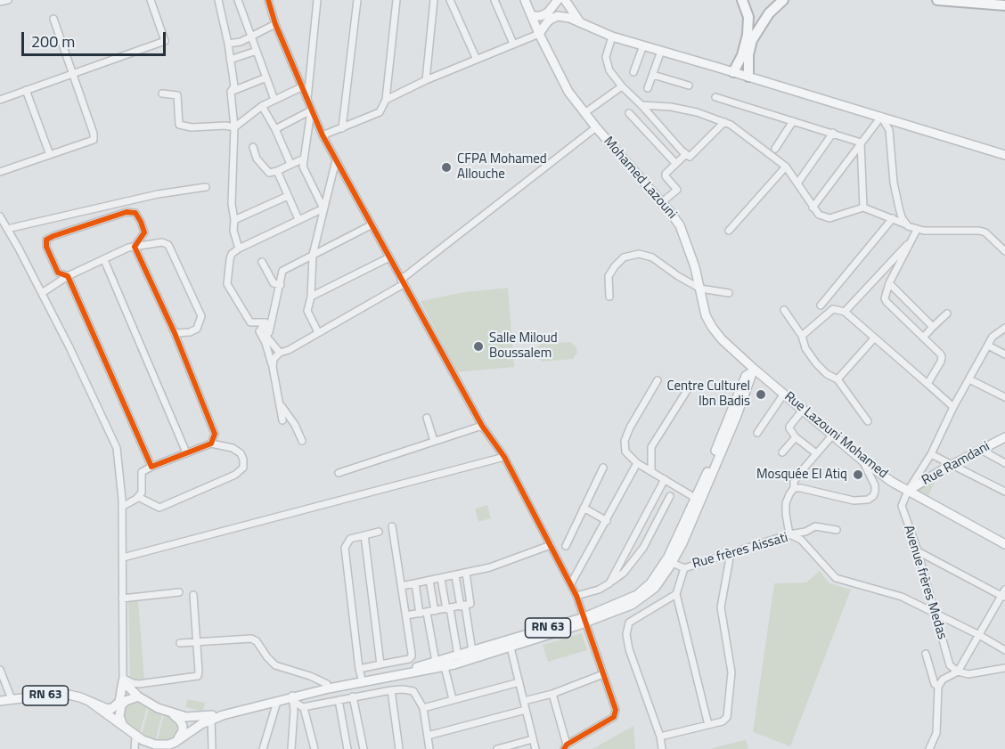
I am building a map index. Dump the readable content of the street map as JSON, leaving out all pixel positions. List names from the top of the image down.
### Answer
{
  "streets": {
    "main road": [
      "Mohamed Lazouni",
      "Rue Lazouni Mohamed",
      "Rue Ramdani",
      "RN 63"
    ],
    "street": ["Rue frères Aissati", "Avenue frères Medas"]
  },
  "crossings": [
    ["Mohamed Lazouni", "Rue Lazouni Mohamed"],
    ["Rue Lazouni Mohamed", "Rue Ramdani"],
    ["Rue Lazouni Mohamed", "Avenue frères Medas"],
    ["Rue Ramdani", "Avenue frères Medas"],
    ["Rue frères Aissati", "Avenue frères Medas"]
  ],
  "places": [
    "CFPA Mohamed Allouche",
    "Salle Miloud Boussalem",
    "Centre Culturel Ibn Badis",
    "Mosquée El Atiq"
  ],
  "scale_bar": "200 m"
}
